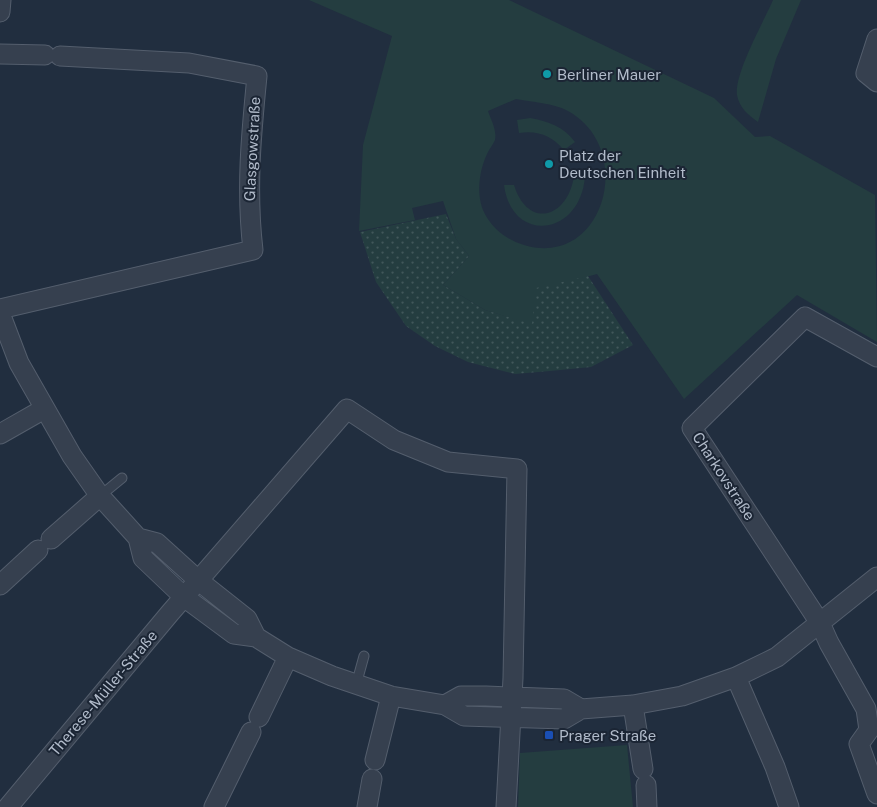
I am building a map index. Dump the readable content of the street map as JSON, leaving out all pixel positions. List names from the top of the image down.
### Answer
{
  "streets": {
    "street": ["Glasgowstraße", "Charkovstraße", "Therese-Müller-Straße"]
  },
  "places": {
    "other": ["Berliner Mauer", "Platz der Deutschen Einheit"],
    "transit": ["Prager Straße"]
  }
}
